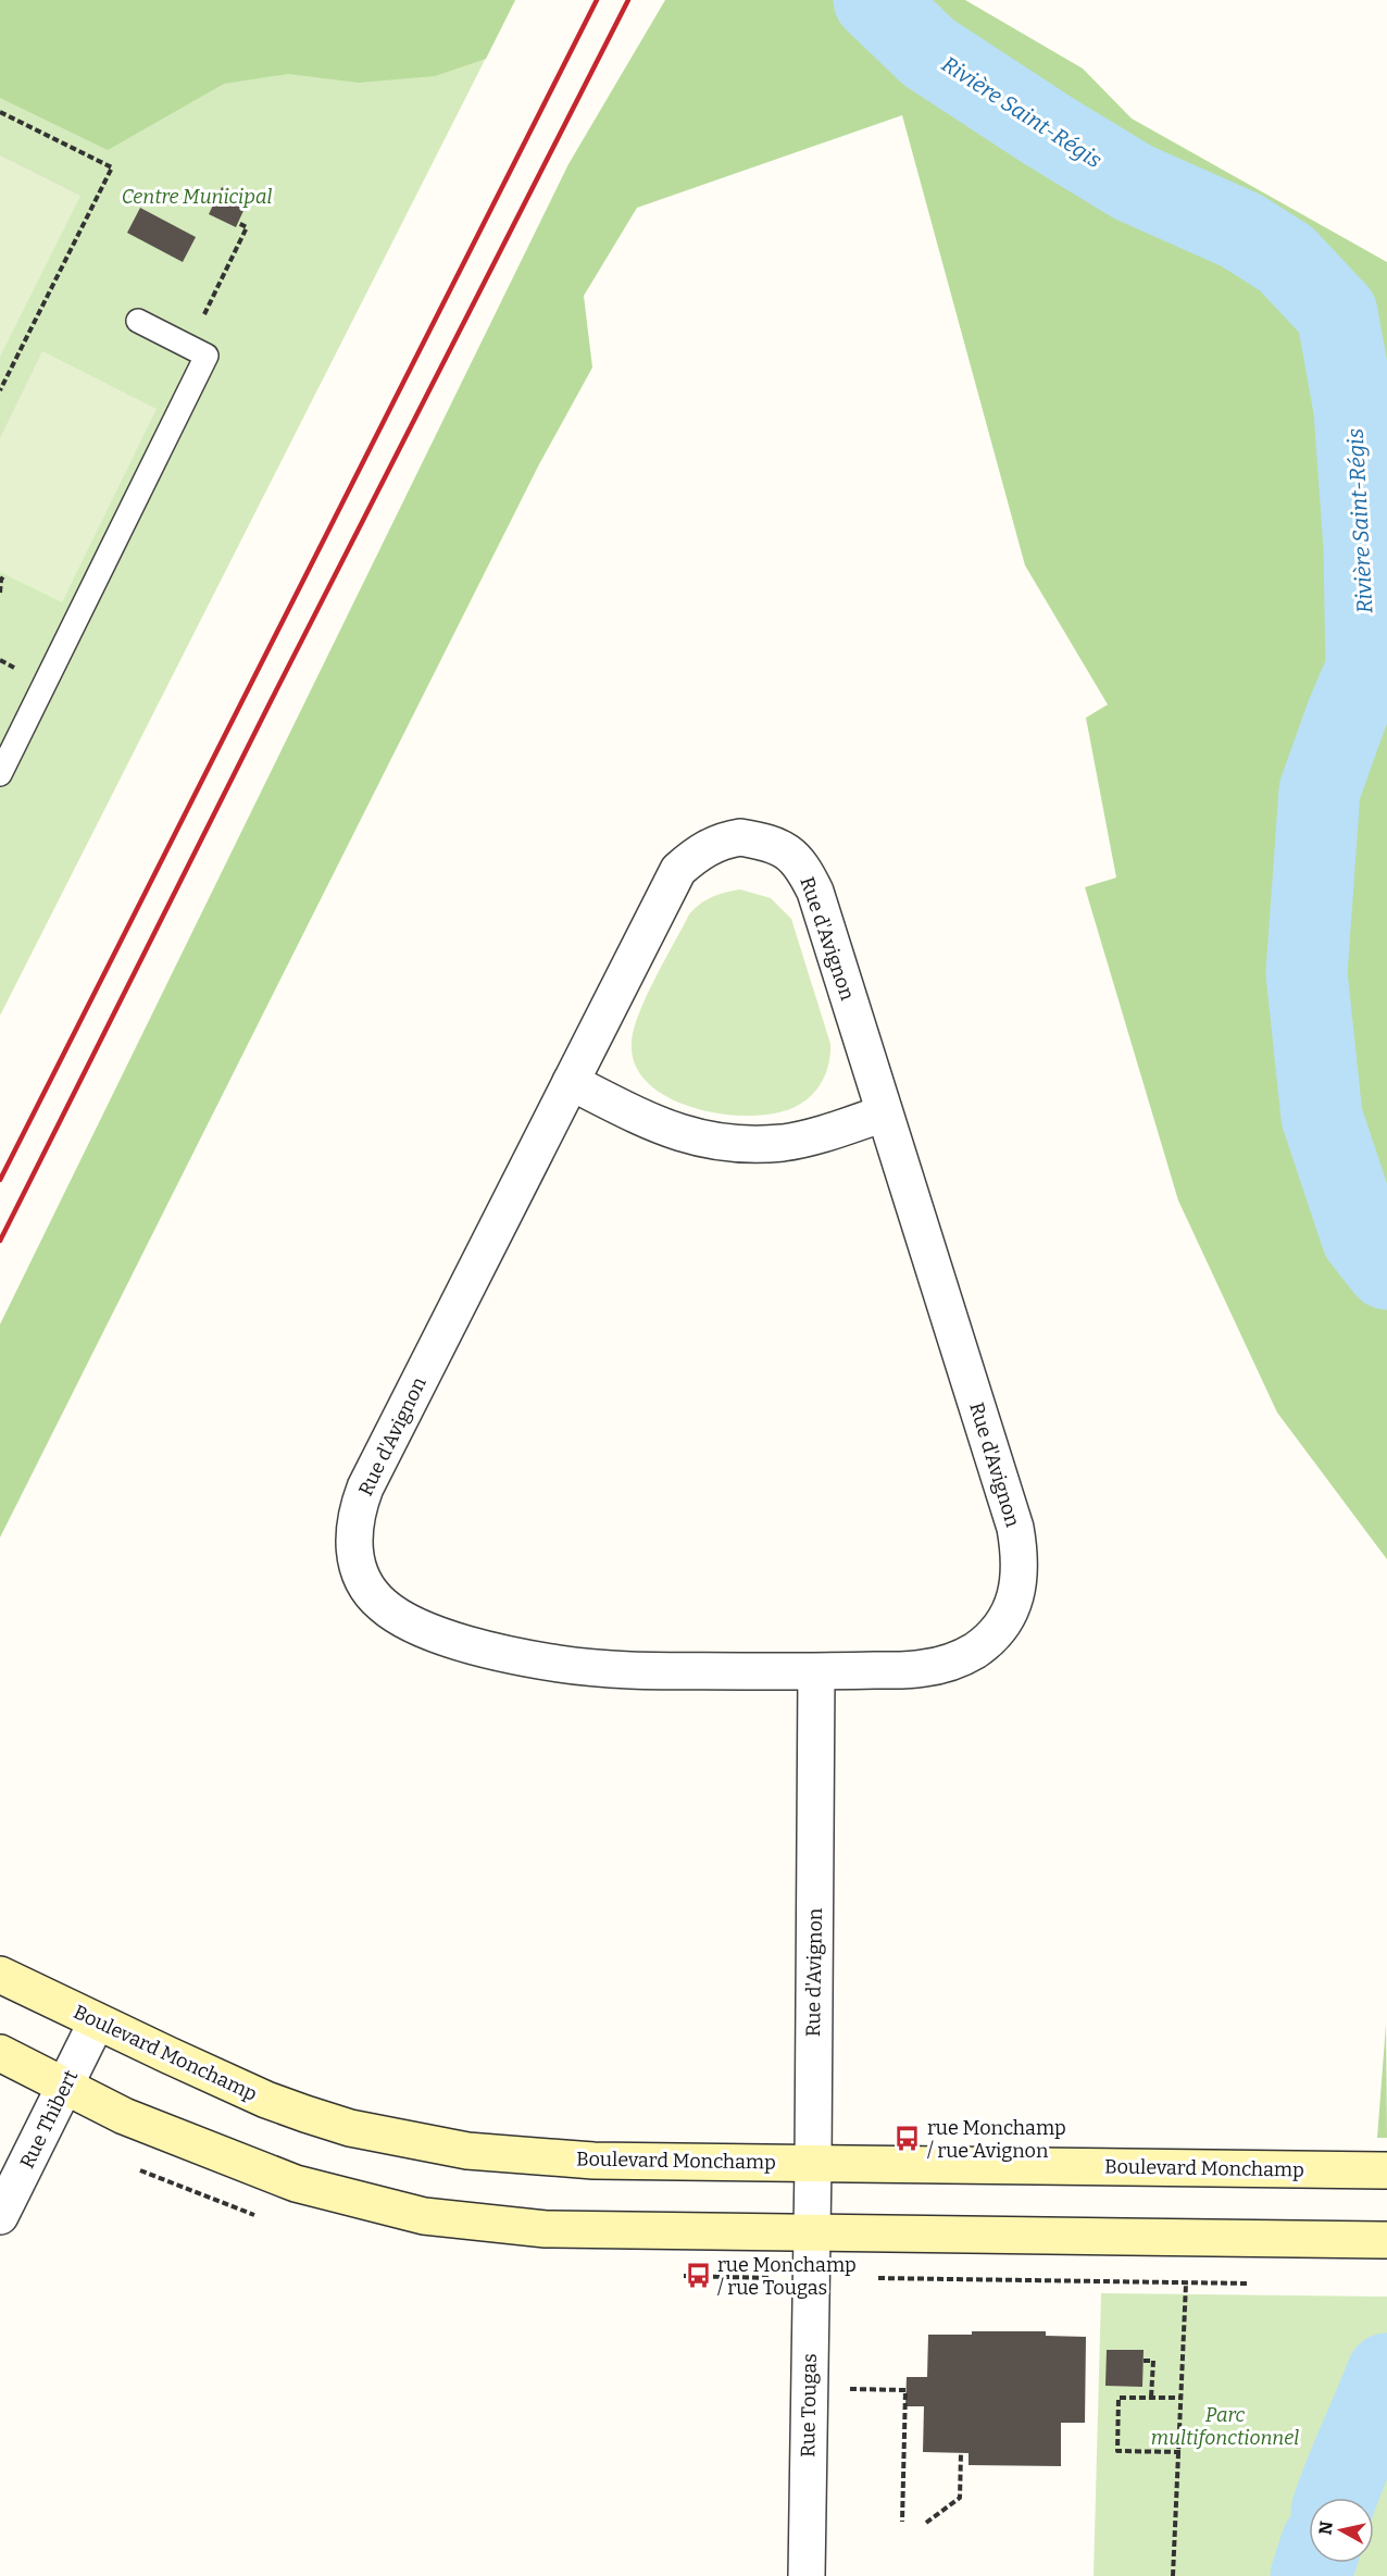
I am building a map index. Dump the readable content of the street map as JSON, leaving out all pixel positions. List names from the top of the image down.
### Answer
{
  "streets": {
    "street": [
      "Rue d'Avignon",
      "Boulevard Monchamp",
      "Rue Thibert",
      "Rue Tougas"
    ]
  },
  "crossings": [
    ["Rue d'Avignon", "Boulevard Monchamp"],
    ["Rue d'Avignon", "Rue Tougas"],
    ["Boulevard Monchamp", "Rue Thibert"]
  ],
  "water": ["Rivière Saint-Régis"],
  "parks": ["Centre Municipal", "Parc multifonctionnel"],
  "places": {
    "bus stop": ["rue Monchamp / rue Avignon", "rue Monchamp / rue Tougas"]
  },
  "north": "left"
}
